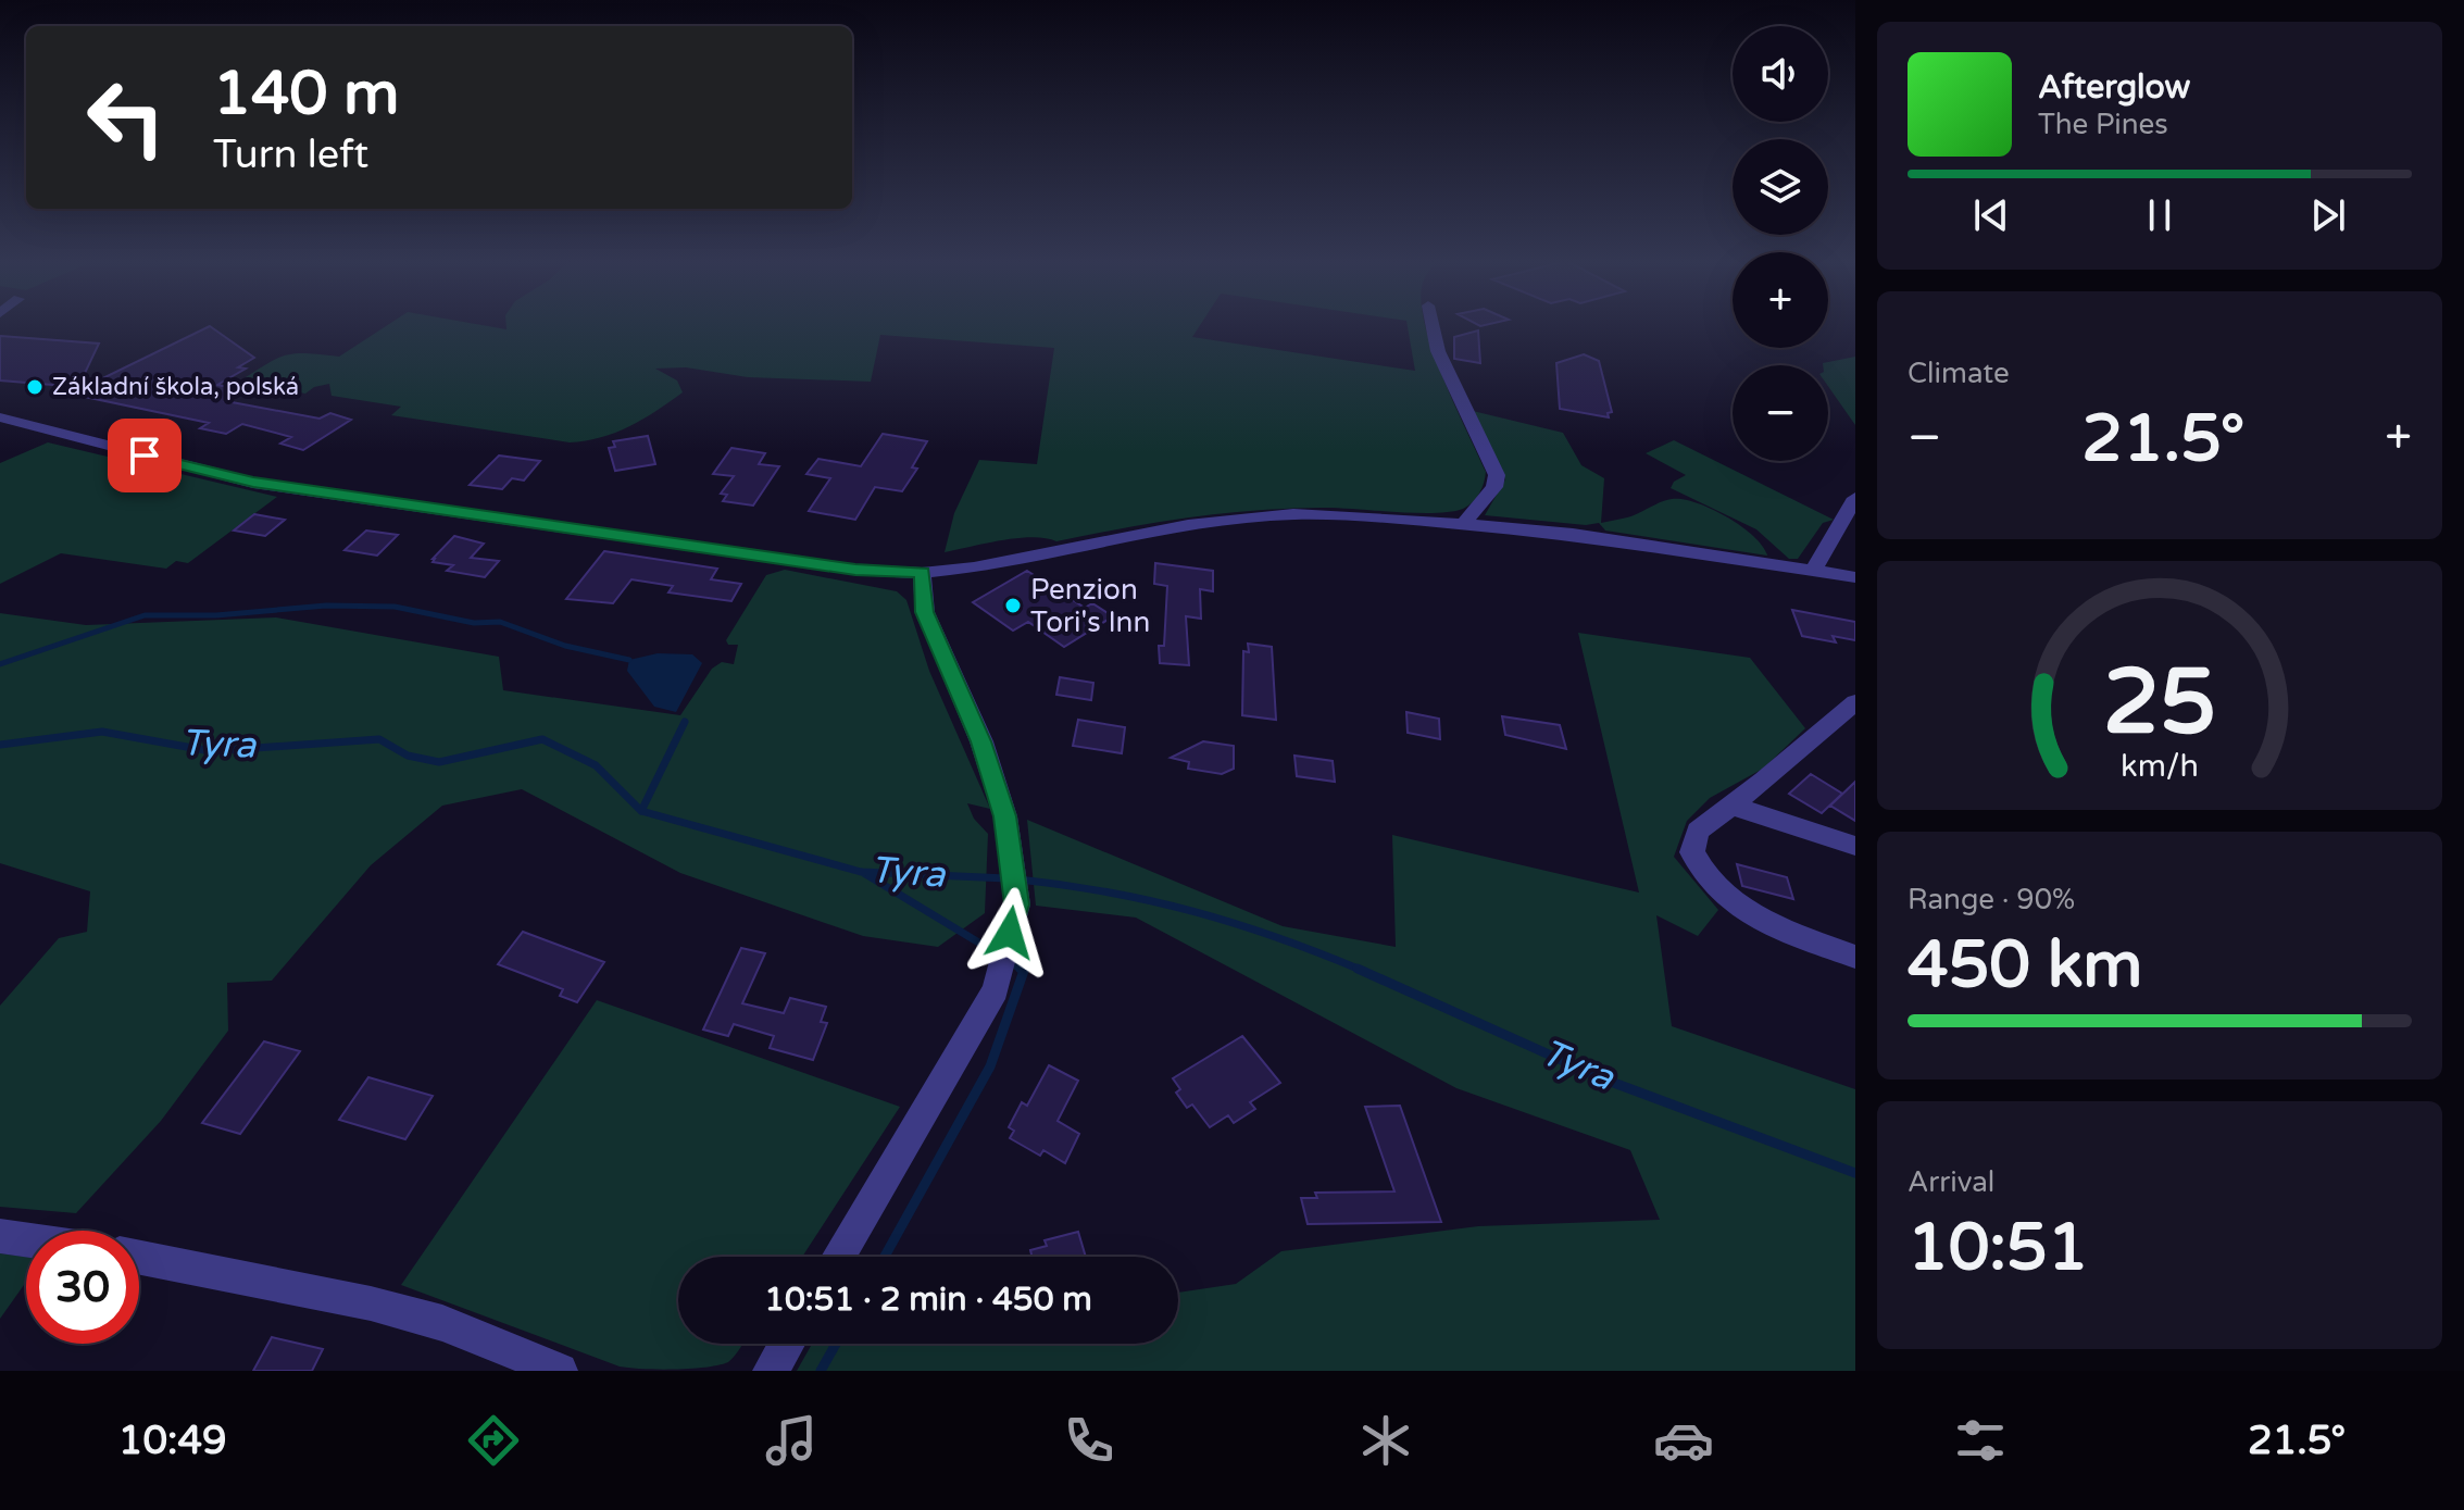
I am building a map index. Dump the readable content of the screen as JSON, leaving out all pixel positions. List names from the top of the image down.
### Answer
{
  "water": ["Tyra"],
  "places": ["Základní škola, polská", "Penzion Tori's Inn"],
  "page": {
    "map_buttons": ["+", "−"],
    "turn": ["140 m", "Turn left"],
    "song": ["Afterglow", "The Pines"],
    "tile": [
      "Climate",
      ["Range · 90%", "450 km"],
      ["Arrival", "10:51"]
    ],
    "heat": ["−", "21.5°", "+"],
    "limit": "30",
    "trip": "10:51 · 2 min · 450 m",
    "tabs": ["10:49", "21.5°"],
    "gauge": ["25", "km/h"]
  }
}
